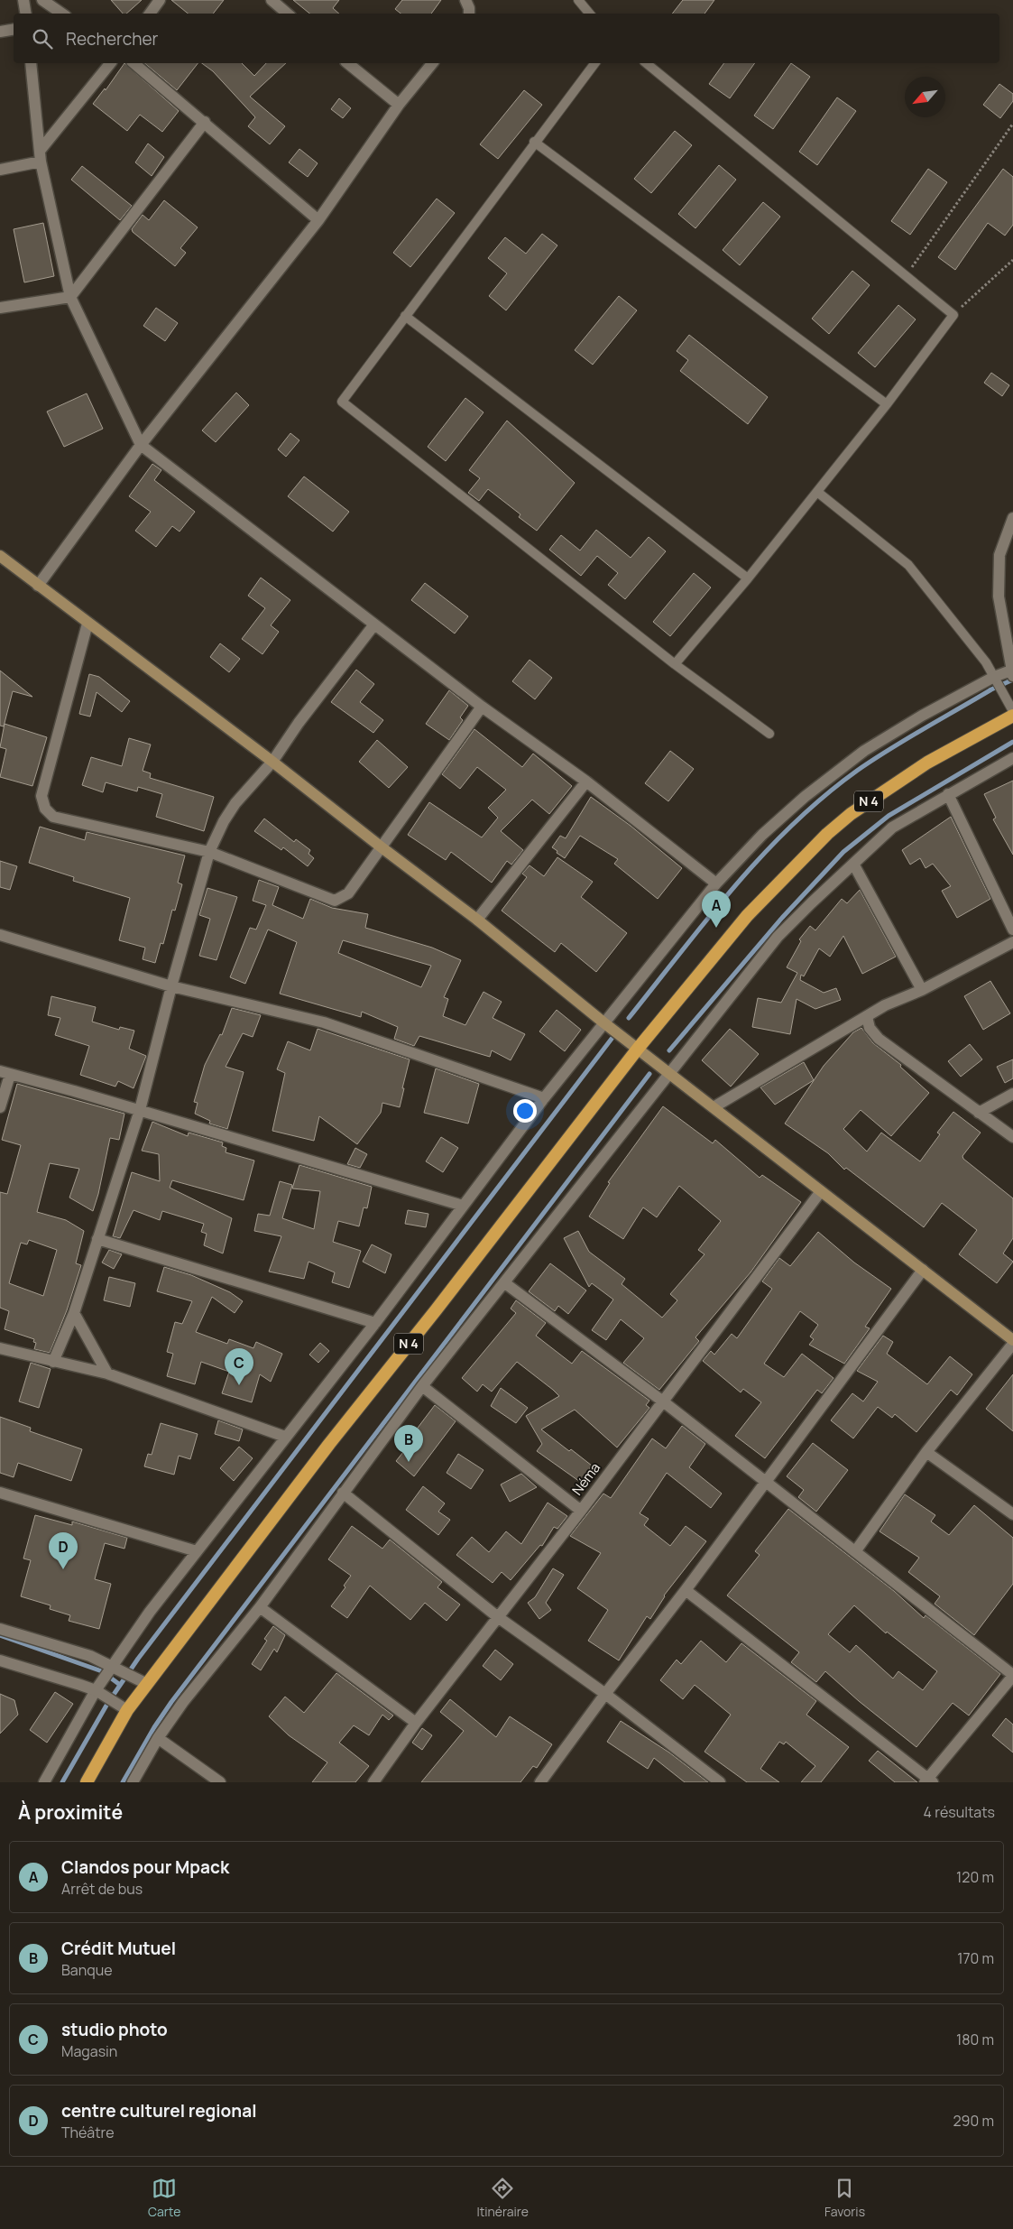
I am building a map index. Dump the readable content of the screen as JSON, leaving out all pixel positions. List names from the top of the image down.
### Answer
{
  "streets": {
    "highway": ["N 4"],
    "street": ["Néma"]
  },
  "north": "bottom left",
  "page": {
    "search": "Rechercher",
    "pins": [
      "A",
      "C",
      "B",
      "D"
    ],
    "heading": ["À proximité", "4 résultats"],
    "list": [
      {
        "mark": "A",
        "name": "Clandos pour Mpack",
        "note": "Arrêt de bus",
        "value": "120 m"
      },
      {
        "mark": "B",
        "name": "Crédit Mutuel",
        "note": "Banque",
        "value": "170 m"
      },
      {
        "mark": "C",
        "name": "studio photo",
        "note": "Magasin",
        "value": "180 m"
      },
      {
        "mark": "D",
        "name": "centre culturel regional",
        "note": "Théâtre",
        "value": "290 m"
      }
    ],
    "nav": ["Carte", "Itinéraire", "Favoris"]
  }
}
